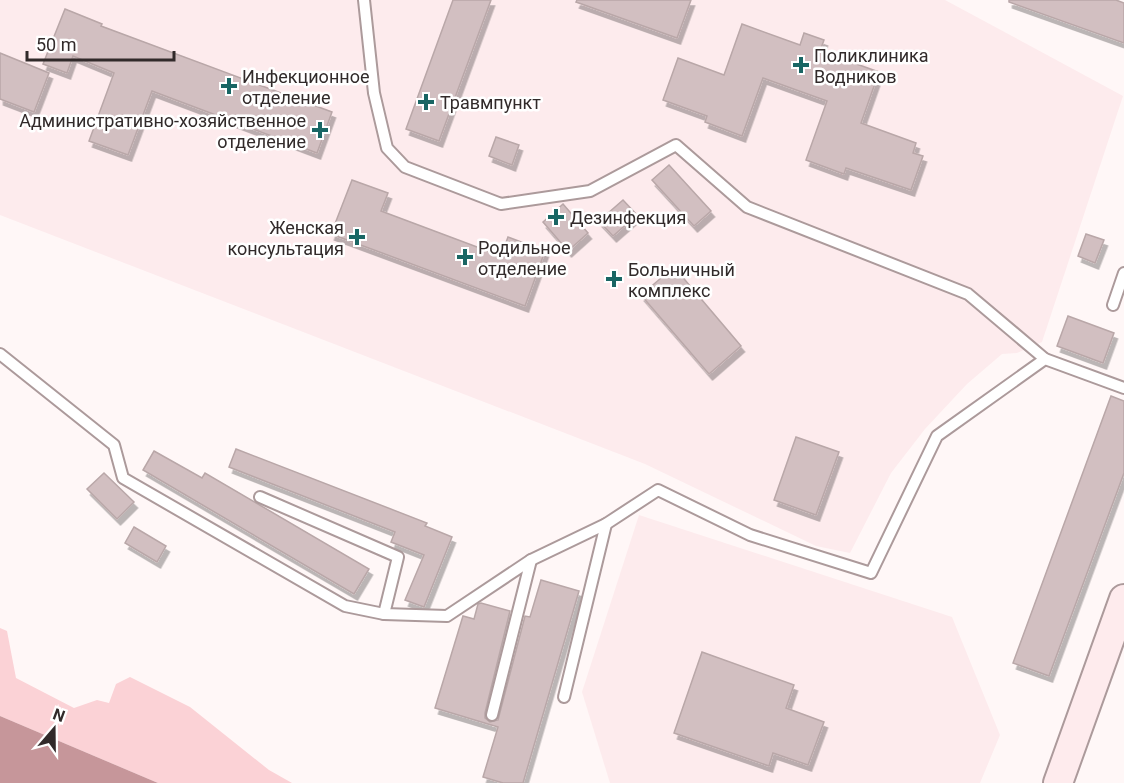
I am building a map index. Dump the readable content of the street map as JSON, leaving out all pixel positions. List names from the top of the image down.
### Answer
{
  "places": {
    "health": [
      "Поликлиника Водников",
      "Инфекционное отделение",
      "Травмпункт",
      "Административно-хозяйственное отделение",
      "Дезинфекция",
      "Женская консультация",
      "Родильное отделение",
      "Больничный комплекс"
    ]
  },
  "scale_bar": "50 m",
  "north": "top"
}
